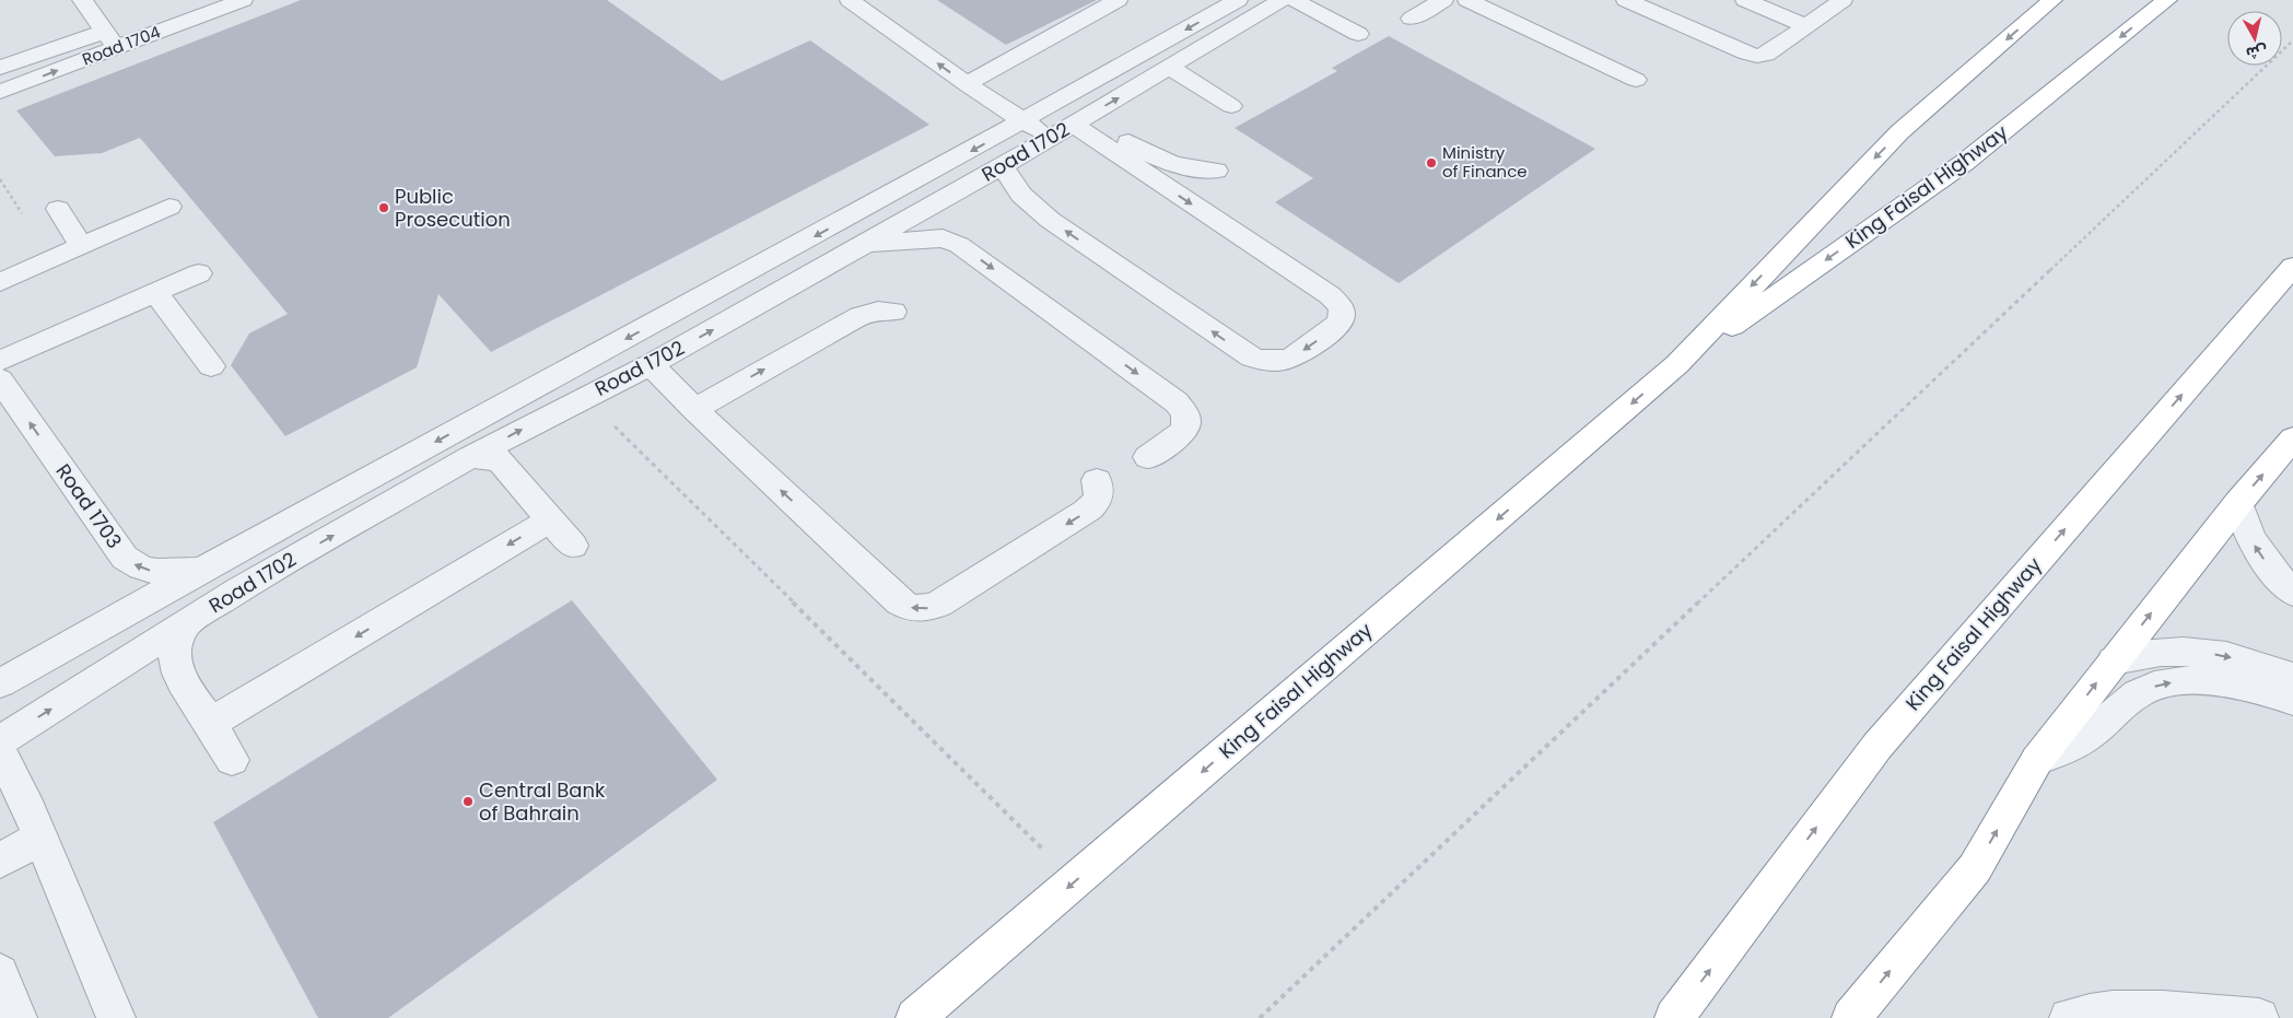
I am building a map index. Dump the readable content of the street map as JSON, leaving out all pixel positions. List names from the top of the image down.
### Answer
{
  "streets": {
    "highway": ["King Faisal Highway"],
    "street": ["Road 1704", "Road 1702", "Road 1703"]
  },
  "crossings": [
    ["Road 1702", "Road 1703"]
  ],
  "places": ["Ministry of Finance", "Public Prosecution", "Central Bank of Bahrain"],
  "north": "bottom"
}
